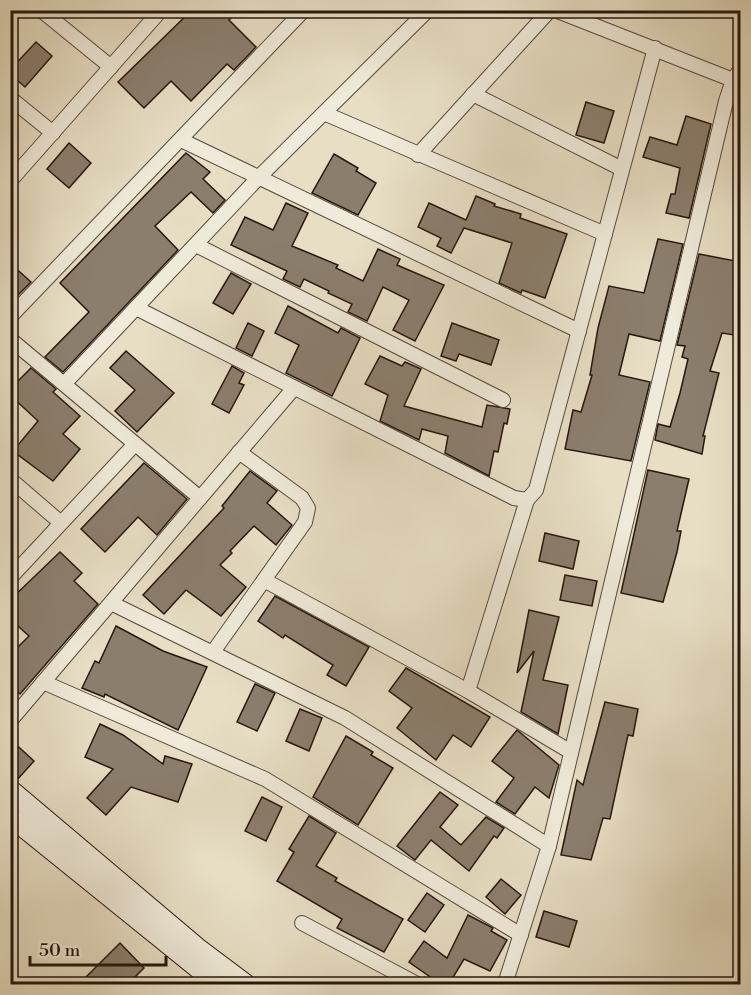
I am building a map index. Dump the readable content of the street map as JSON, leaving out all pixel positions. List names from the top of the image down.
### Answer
{
  "scale_bar": "50 m"
}
